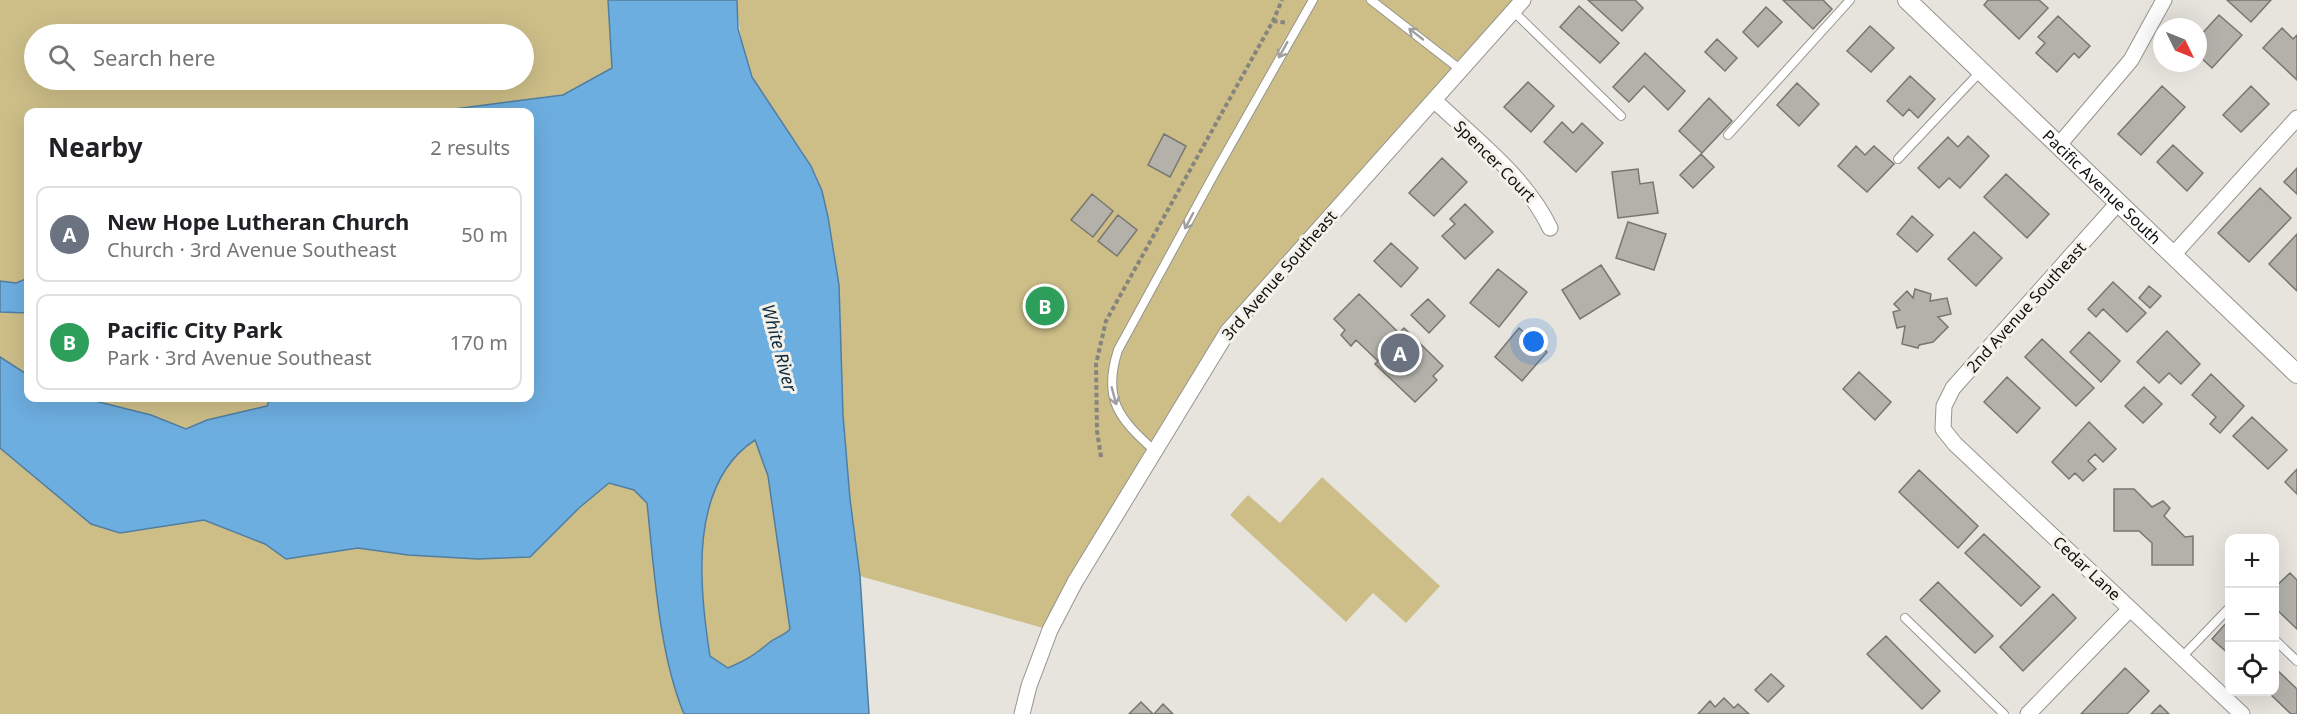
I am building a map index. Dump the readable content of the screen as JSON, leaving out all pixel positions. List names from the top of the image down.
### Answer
{
  "streets": {
    "street": [
      "Spencer Court",
      "Pacific Avenue South",
      "3rd Avenue Southeast",
      "2nd Avenue Southeast",
      "Cedar Lane"
    ]
  },
  "crossings": [
    ["Spencer Court", "3rd Avenue Southeast"],
    ["Pacific Avenue South", "2nd Avenue Southeast"],
    ["2nd Avenue Southeast", "Cedar Lane"]
  ],
  "water": ["White River"],
  "north": "bottom right",
  "page": {
    "search": "Search here",
    "heading": ["Nearby", "2 results"],
    "list": [
      {
        "mark": "A",
        "name": "New Hope Lutheran Church",
        "note": "Church · 3rd Avenue Southeast",
        "value": "50 m"
      },
      {
        "mark": "B",
        "name": "Pacific City Park",
        "note": "Park · 3rd Avenue Southeast",
        "value": "170 m"
      }
    ],
    "pins": ["B", "A"],
    "map_buttons": ["+", "−"]
  }
}
